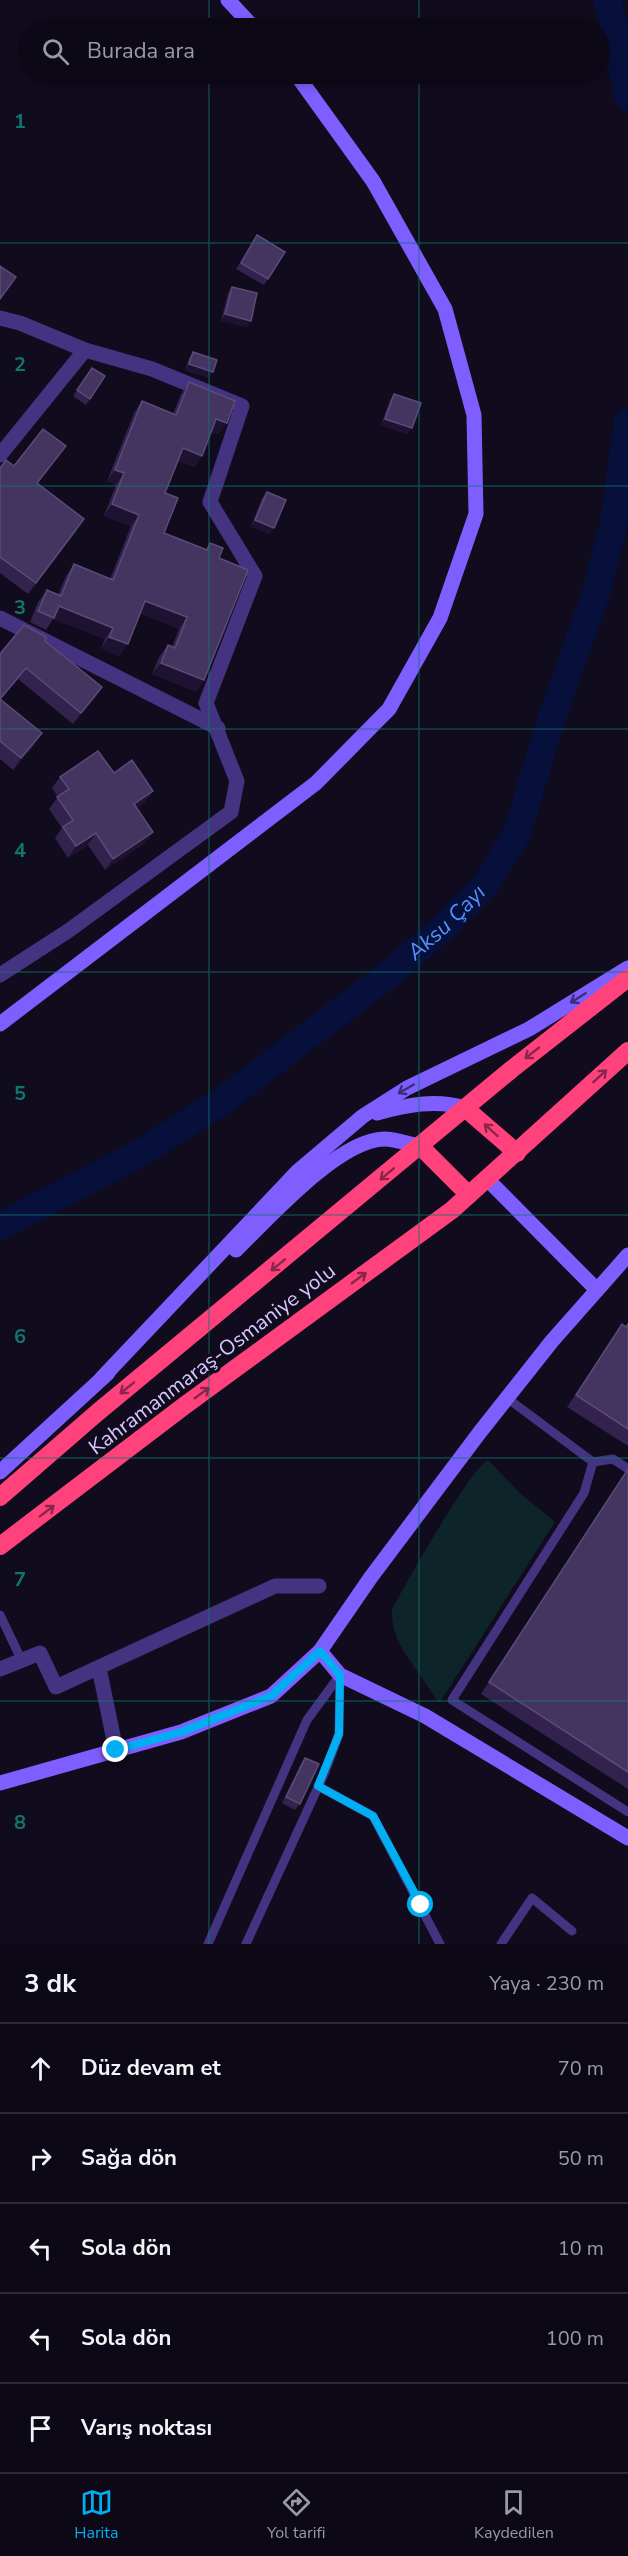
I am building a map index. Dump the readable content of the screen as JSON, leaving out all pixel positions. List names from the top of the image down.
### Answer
{
  "streets": {
    "highway": ["Kahramanmaraş-Osmaniye yolu"]
  },
  "water": ["Aksu Çayı"],
  "page": {
    "search": "Burada ara",
    "heading": ["3 dk", "Yaya · 230 m"],
    "list": [
      ["Düz devam et", "70 m"],
      ["Sağa dön", "50 m"],
      ["Sola dön", "10 m"],
      ["Sola dön", "100 m"],
      "Varış noktası"
    ],
    "nav": ["Harita", "Yol tarifi", "Kaydedilen"]
  },
  "grid": {
    "rows": [
      "1",
      "2",
      "3",
      "4",
      "5",
      "6",
      "7",
      "8"
    ]
  }
}
